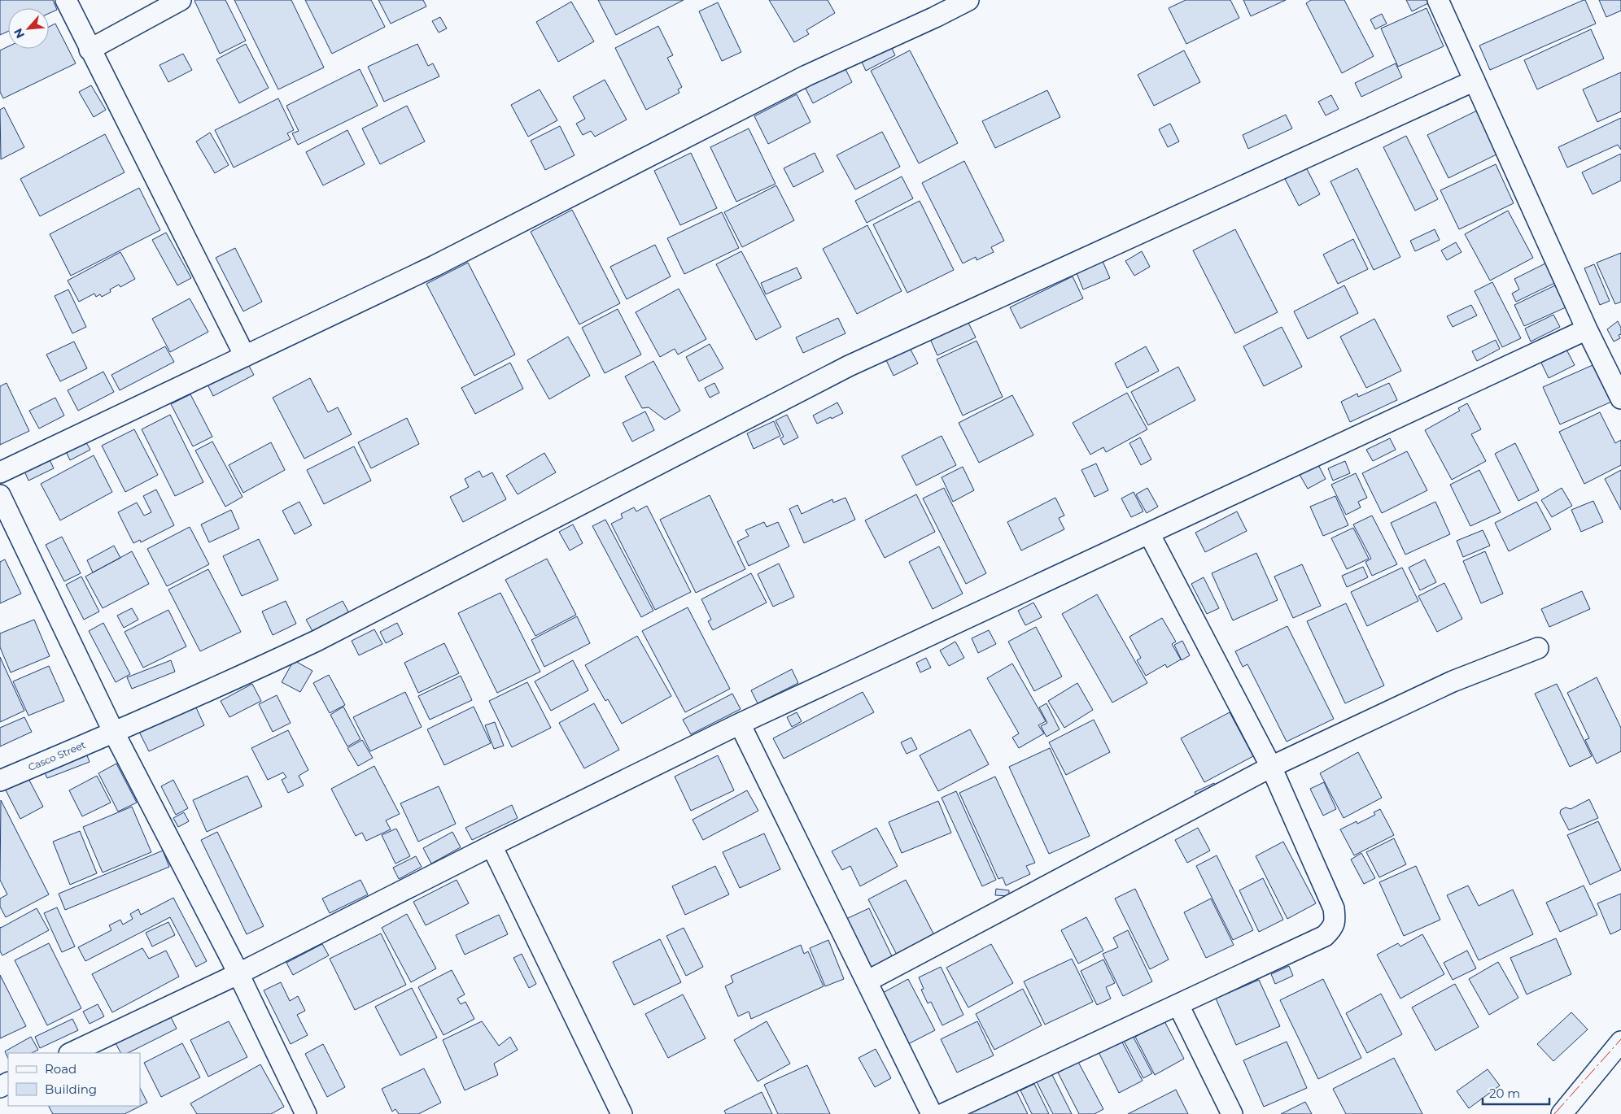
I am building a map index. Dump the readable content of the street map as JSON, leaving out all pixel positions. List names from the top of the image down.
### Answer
{
  "streets": {
    "street": ["Casco Street"]
  },
  "legend": ["Road", "Building"],
  "scale_bar": "20 m",
  "north": "bottom left"
}
